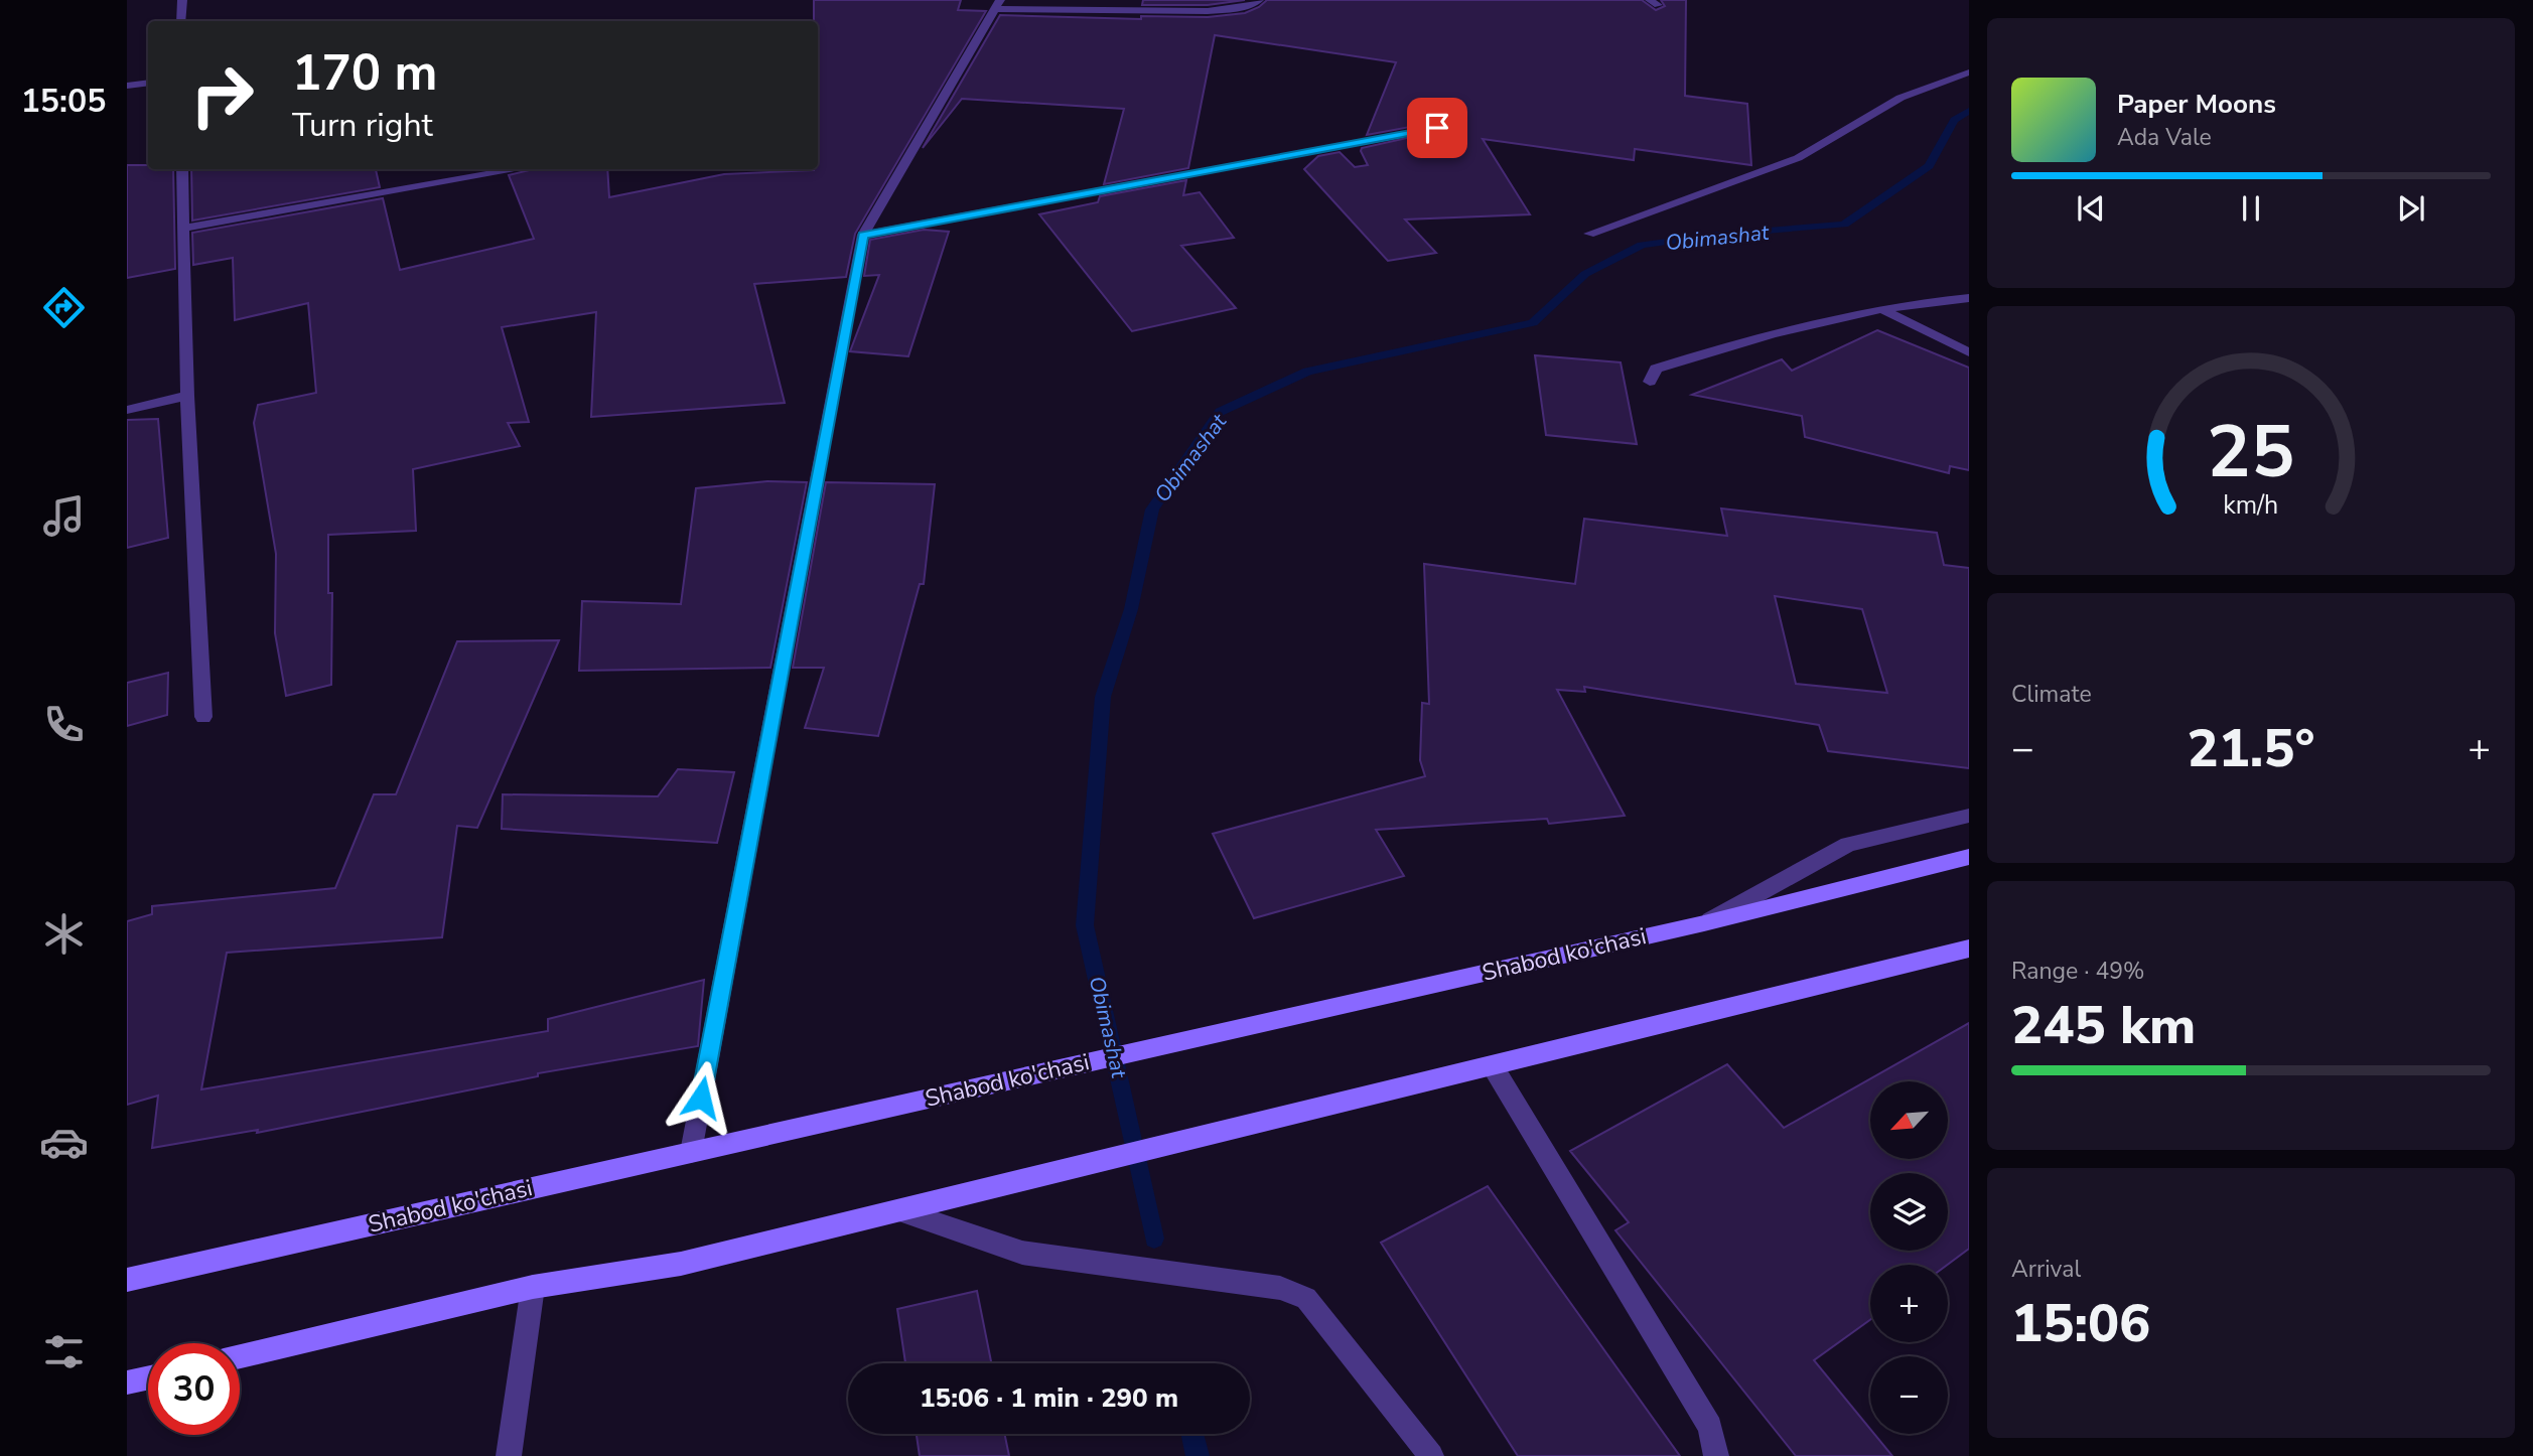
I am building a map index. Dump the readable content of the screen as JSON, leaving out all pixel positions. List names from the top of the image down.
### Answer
{
  "streets": {
    "main road": ["Shabod ko'chasi"]
  },
  "water": ["Obimashat"],
  "north": "bottom left",
  "page": {
    "tabs": "15:05",
    "turn": ["170 m", "Turn right"],
    "song": ["Paper Moons", "Ada Vale"],
    "tile": [
      "Climate",
      ["Range · 49%", "245 km"],
      ["Arrival", "15:06"]
    ],
    "heat": ["−", "21.5°", "+"],
    "map_buttons": ["+", "−"],
    "limit": "30",
    "trip": "15:06 · 1 min · 290 m",
    "gauge": ["25", "km/h"]
  }
}
